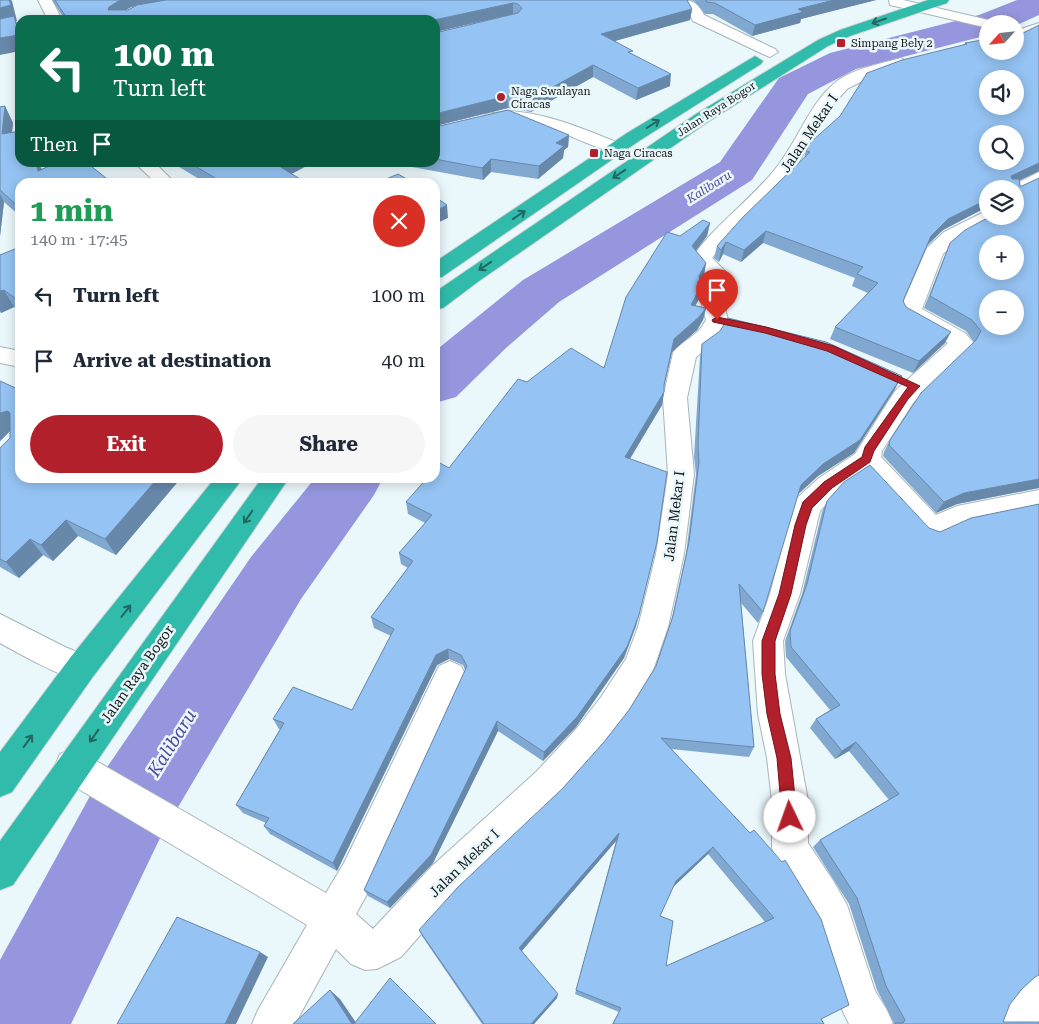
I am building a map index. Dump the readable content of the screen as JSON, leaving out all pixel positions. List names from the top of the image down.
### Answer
{
  "streets": {
    "highway": ["Jalan Raya Bogor"],
    "street": ["Jalan Mekar I"]
  },
  "water": ["Kalibaru"],
  "places": {
    "transit": ["Simpang Bely 2", "Naga Ciracas"],
    "other": ["Naga Swalayan Ciracas"]
  },
  "north": "bottom left",
  "page": {
    "map_buttons": ["+", "−"],
    "turn": ["100 m", "Turn left"],
    "then": "Then",
    "heading": ["1 min", "140 m · 17:45"],
    "list": [
      {
        "name": "Turn left",
        "value": "100 m"
      },
      {
        "name": "Arrive at destination",
        "value": "40 m"
      }
    ],
    "buttons": ["Exit", "Share"]
  }
}
